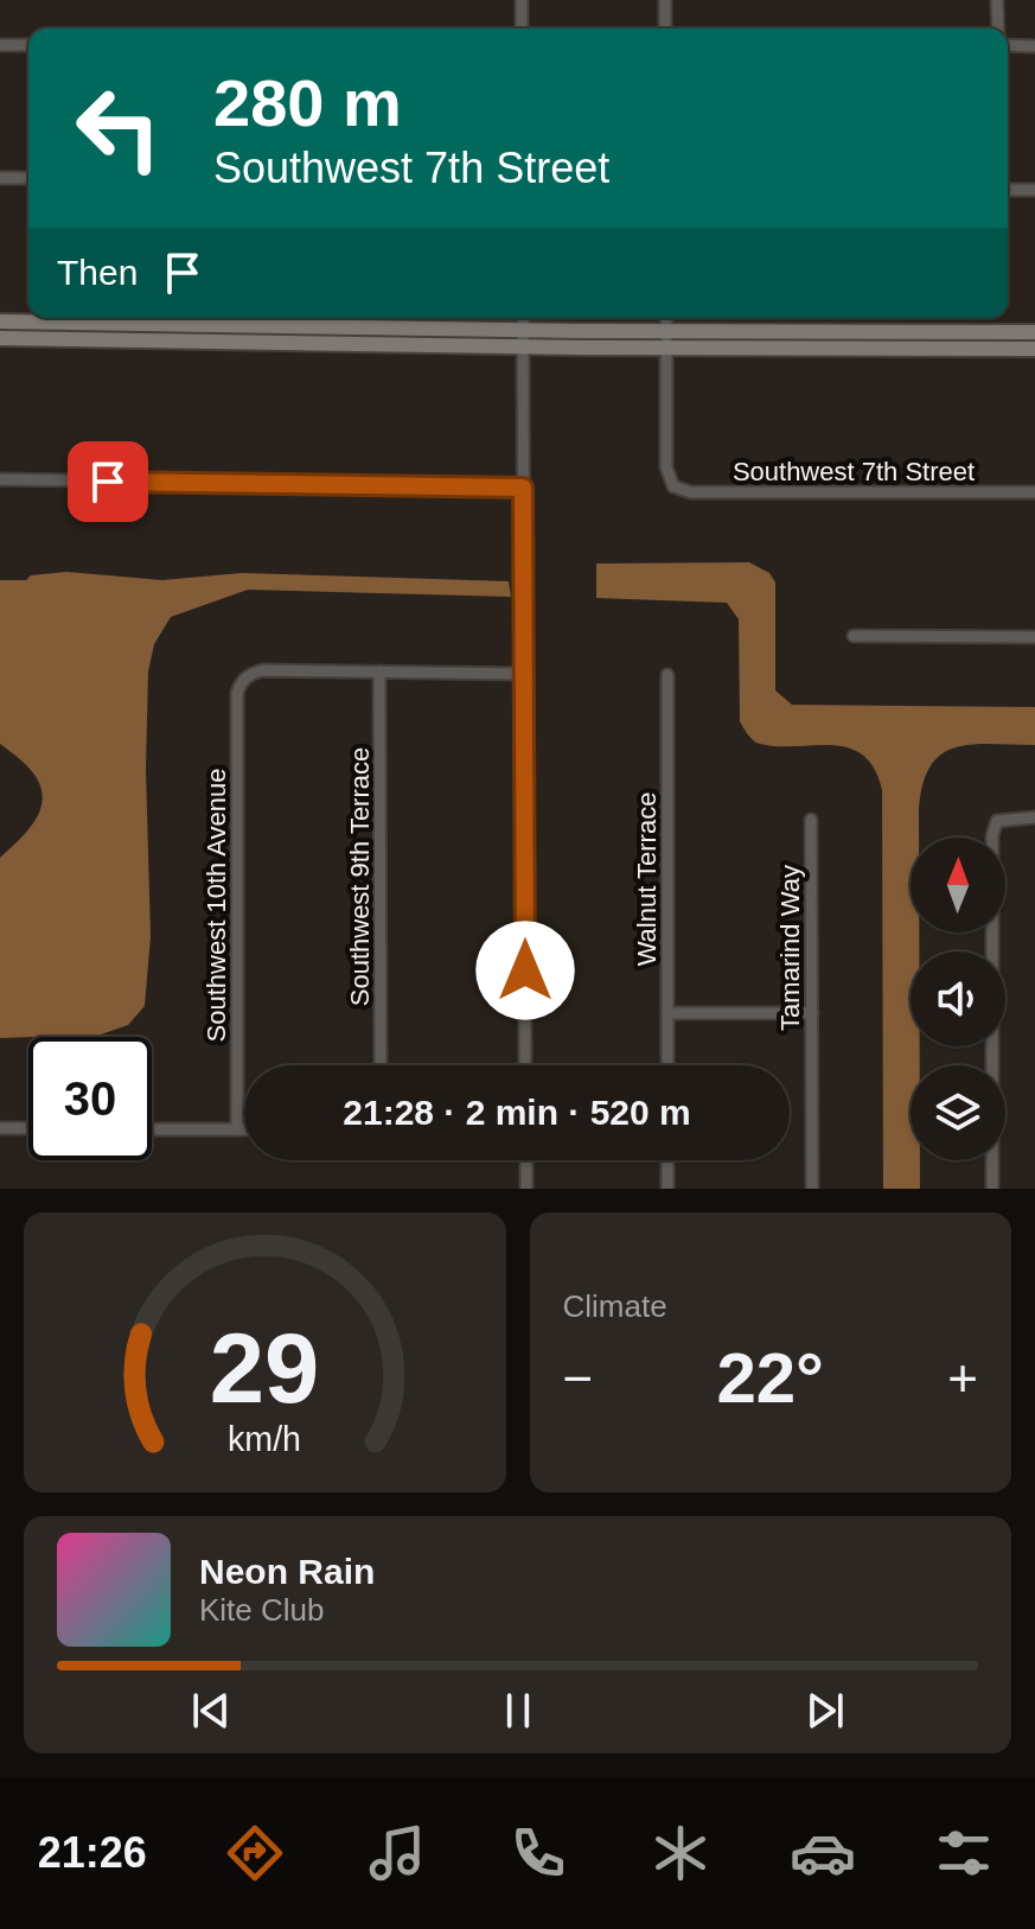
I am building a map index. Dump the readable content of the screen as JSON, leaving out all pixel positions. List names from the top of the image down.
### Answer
{
  "streets": {
    "street": [
      "Southwest 7th Street",
      "Southwest 9th Terrace",
      "Walnut Terrace",
      "Southwest 10th Avenue",
      "Tamarind Way"
    ]
  },
  "crossings": [
    ["Southwest 9th Terrace", "Southwest 10th Avenue"]
  ],
  "north": "top",
  "page": {
    "turn": ["280 m", "Southwest 7th Street"],
    "then": "Then",
    "limit": "30",
    "trip": "21:28 · 2 min · 520 m",
    "tile": "Climate",
    "heat": ["−", "22°", "+"],
    "song": ["Neon Rain", "Kite Club"],
    "tabs": "21:26",
    "gauge": ["29", "km/h"]
  }
}
